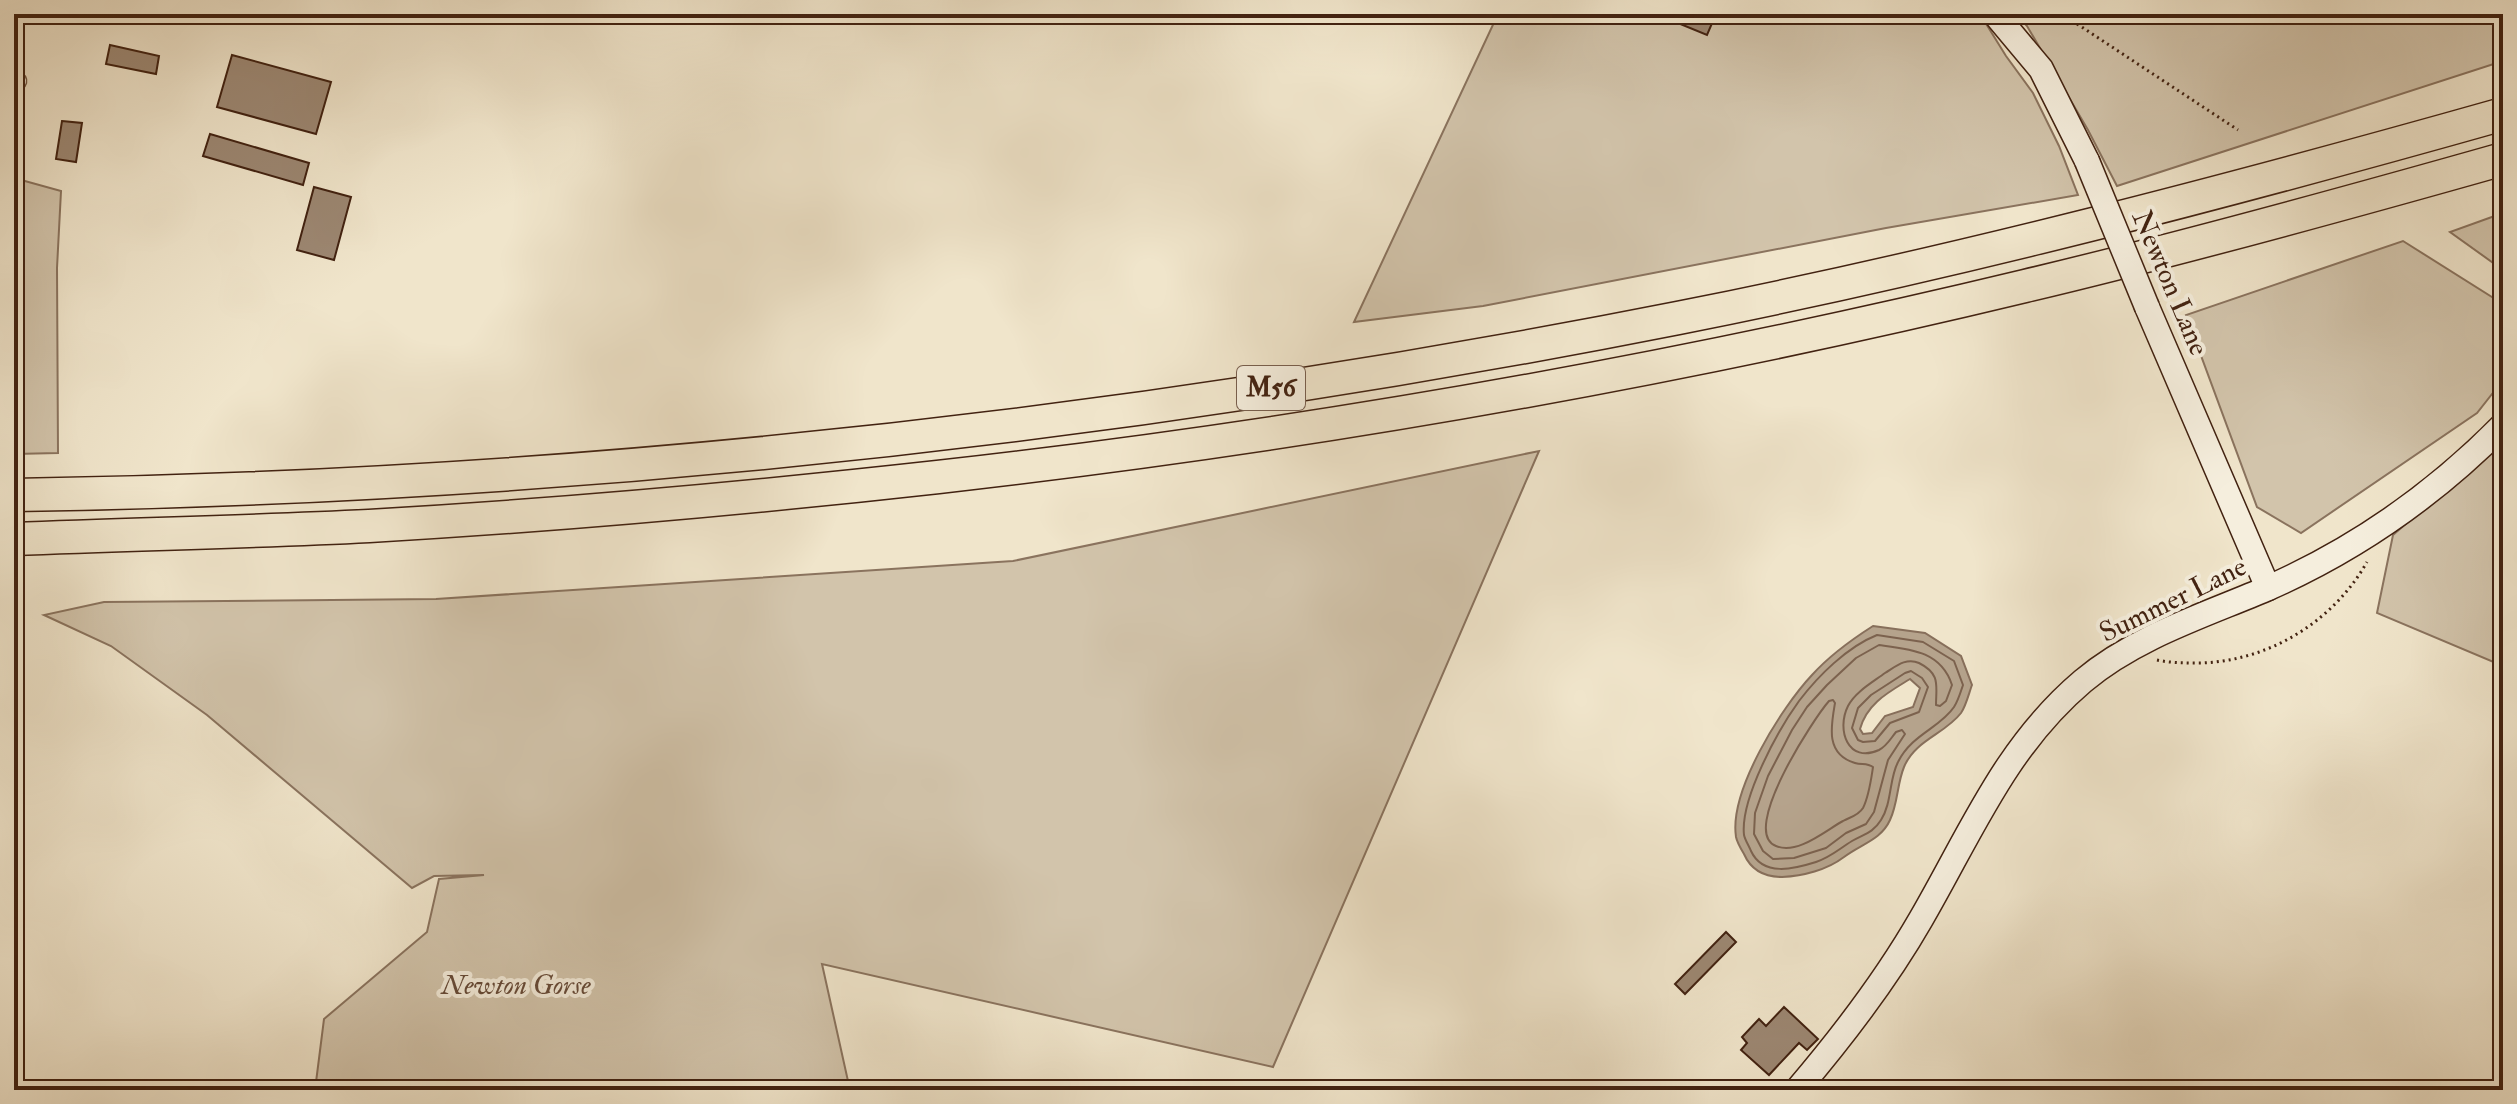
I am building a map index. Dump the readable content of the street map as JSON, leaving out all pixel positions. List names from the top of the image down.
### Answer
{
  "streets": {
    "highway": ["M56"],
    "street": ["Newton Lane", "Summer Lane"]
  },
  "crossings": [
    ["Newton Lane", "Summer Lane"]
  ],
  "parks": ["Newton Gorse"]
}
